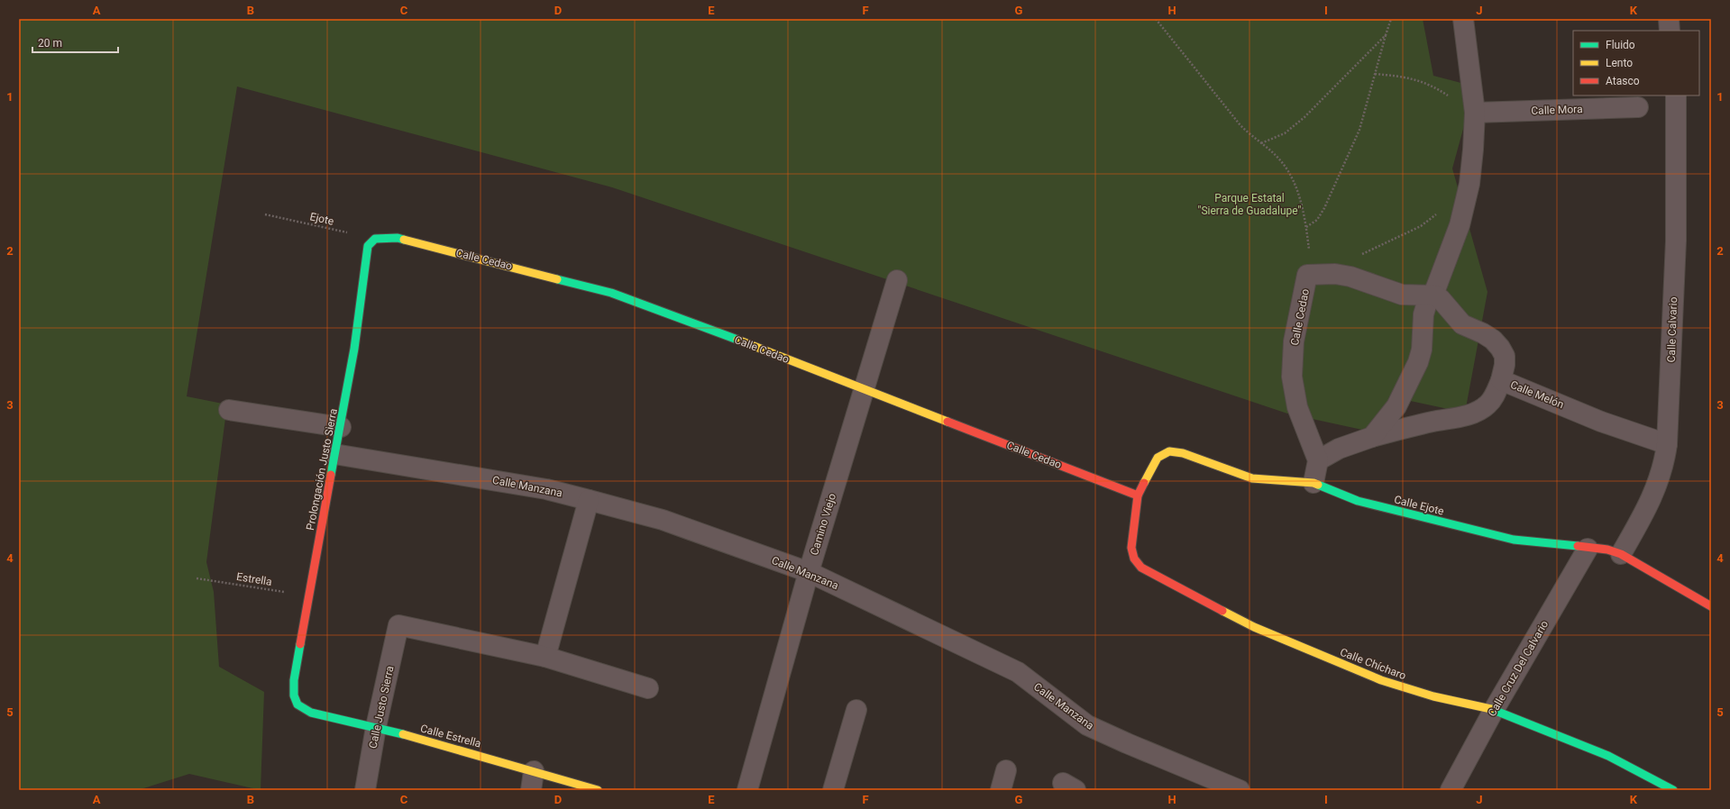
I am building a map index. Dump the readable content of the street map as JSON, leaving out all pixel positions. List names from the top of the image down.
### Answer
{
  "streets": {
    "street": [
      "Calle Mora",
      "Calle Cedao",
      "Calle Calvario",
      "Calle Melón",
      "Prolongación Justo Sierra",
      "Calle Manzana",
      "Calle Ejote",
      "Camino Viejo",
      "Calle Chícharo",
      "Calle Cruz Del Calvario",
      "Calle Justo Sierra",
      "Calle Estrella"
    ],
    "path": ["Ejote", "Estrella"]
  },
  "crossings": [
    ["Ejote", "Calle Cedao"],
    ["Ejote", "Prolongación Justo Sierra"],
    ["Calle Cedao", "Calle Melón"],
    ["Calle Cedao", "Prolongación Justo Sierra"],
    ["Calle Cedao", "Calle Ejote"],
    ["Calle Cedao", "Camino Viejo"],
    ["Calle Cedao", "Calle Chícharo"],
    ["Calle Calvario", "Calle Melón"],
    ["Calle Calvario", "Calle Ejote"],
    ["Prolongación Justo Sierra", "Calle Manzana"],
    ["Prolongación Justo Sierra", "Estrella"],
    ["Prolongación Justo Sierra", "Calle Estrella"],
    ["Calle Manzana", "Camino Viejo"],
    ["Calle Ejote", "Calle Chícharo"],
    ["Calle Ejote", "Calle Cruz Del Calvario"],
    ["Calle Chícharo", "Calle Cruz Del Calvario"],
    ["Calle Justo Sierra", "Calle Estrella"]
  ],
  "parks": ["Parque Estatal \"Sierra de Guadalupe\""],
  "legend": ["Fluido", "Lento", "Atasco"],
  "scale_bar": "20 m",
  "grid": {
    "columns": [
      "A",
      "B",
      "C",
      "D",
      "E",
      "F",
      "G",
      "H",
      "I",
      "J",
      "K"
    ],
    "rows": [
      "1",
      "2",
      "3",
      "4",
      "5"
    ]
  }
}
